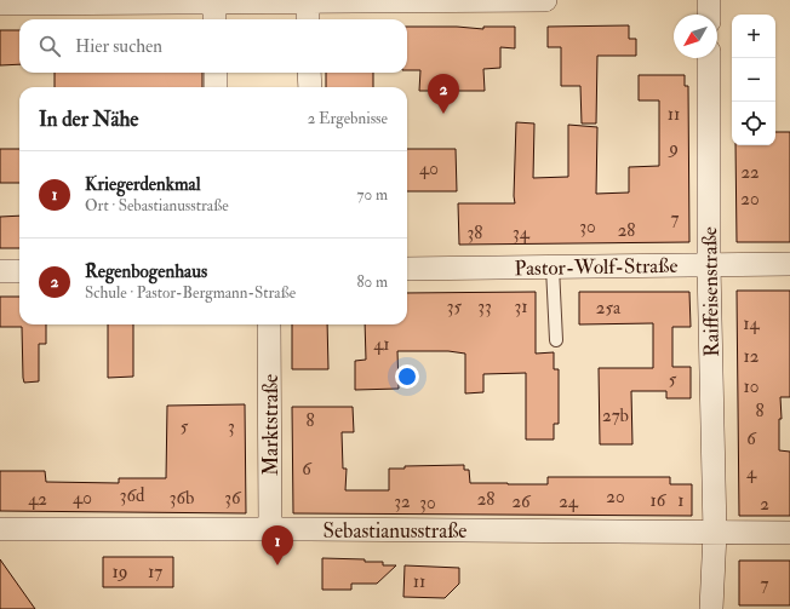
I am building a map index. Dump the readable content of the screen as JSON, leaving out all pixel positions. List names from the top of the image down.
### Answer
{
  "streets": {
    "street": [
      "Pastor-Wolf-Straße",
      "Raiffeisenstraße",
      "Marktstraße",
      "Sebastianusstraße"
    ]
  },
  "crossings": [
    ["Pastor-Wolf-Straße", "Raiffeisenstraße"],
    ["Raiffeisenstraße", "Sebastianusstraße"],
    ["Marktstraße", "Sebastianusstraße"]
  ],
  "house_numbers": [
    "11",
    "9",
    "40",
    "22",
    "20",
    "7",
    "30",
    "28",
    "38",
    "34",
    "35",
    "33",
    "31",
    "25a",
    "14",
    "41",
    "12",
    "5",
    "10",
    "8",
    "27b",
    "8",
    "5",
    "3",
    "6",
    "6",
    "4",
    "36d",
    "20",
    "40",
    "36b",
    "36",
    "42",
    "28",
    "16",
    "1",
    "32",
    "26",
    "24",
    "30",
    "2",
    "19",
    "17",
    "11",
    "7"
  ],
  "north": "bottom left",
  "page": {
    "map_buttons": ["+", "−"],
    "search": "Hier suchen",
    "pins": ["2", "1"],
    "heading": ["In der Nähe", "2 Ergebnisse"],
    "list": [
      {
        "mark": "1",
        "name": "Kriegerdenkmal",
        "note": "Ort · Sebastianusstraße",
        "value": "70 m"
      },
      {
        "mark": "2",
        "name": "Regenbogenhaus",
        "note": "Schule · Pastor-Bergmann-Straße",
        "value": "80 m"
      }
    ]
  }
}
